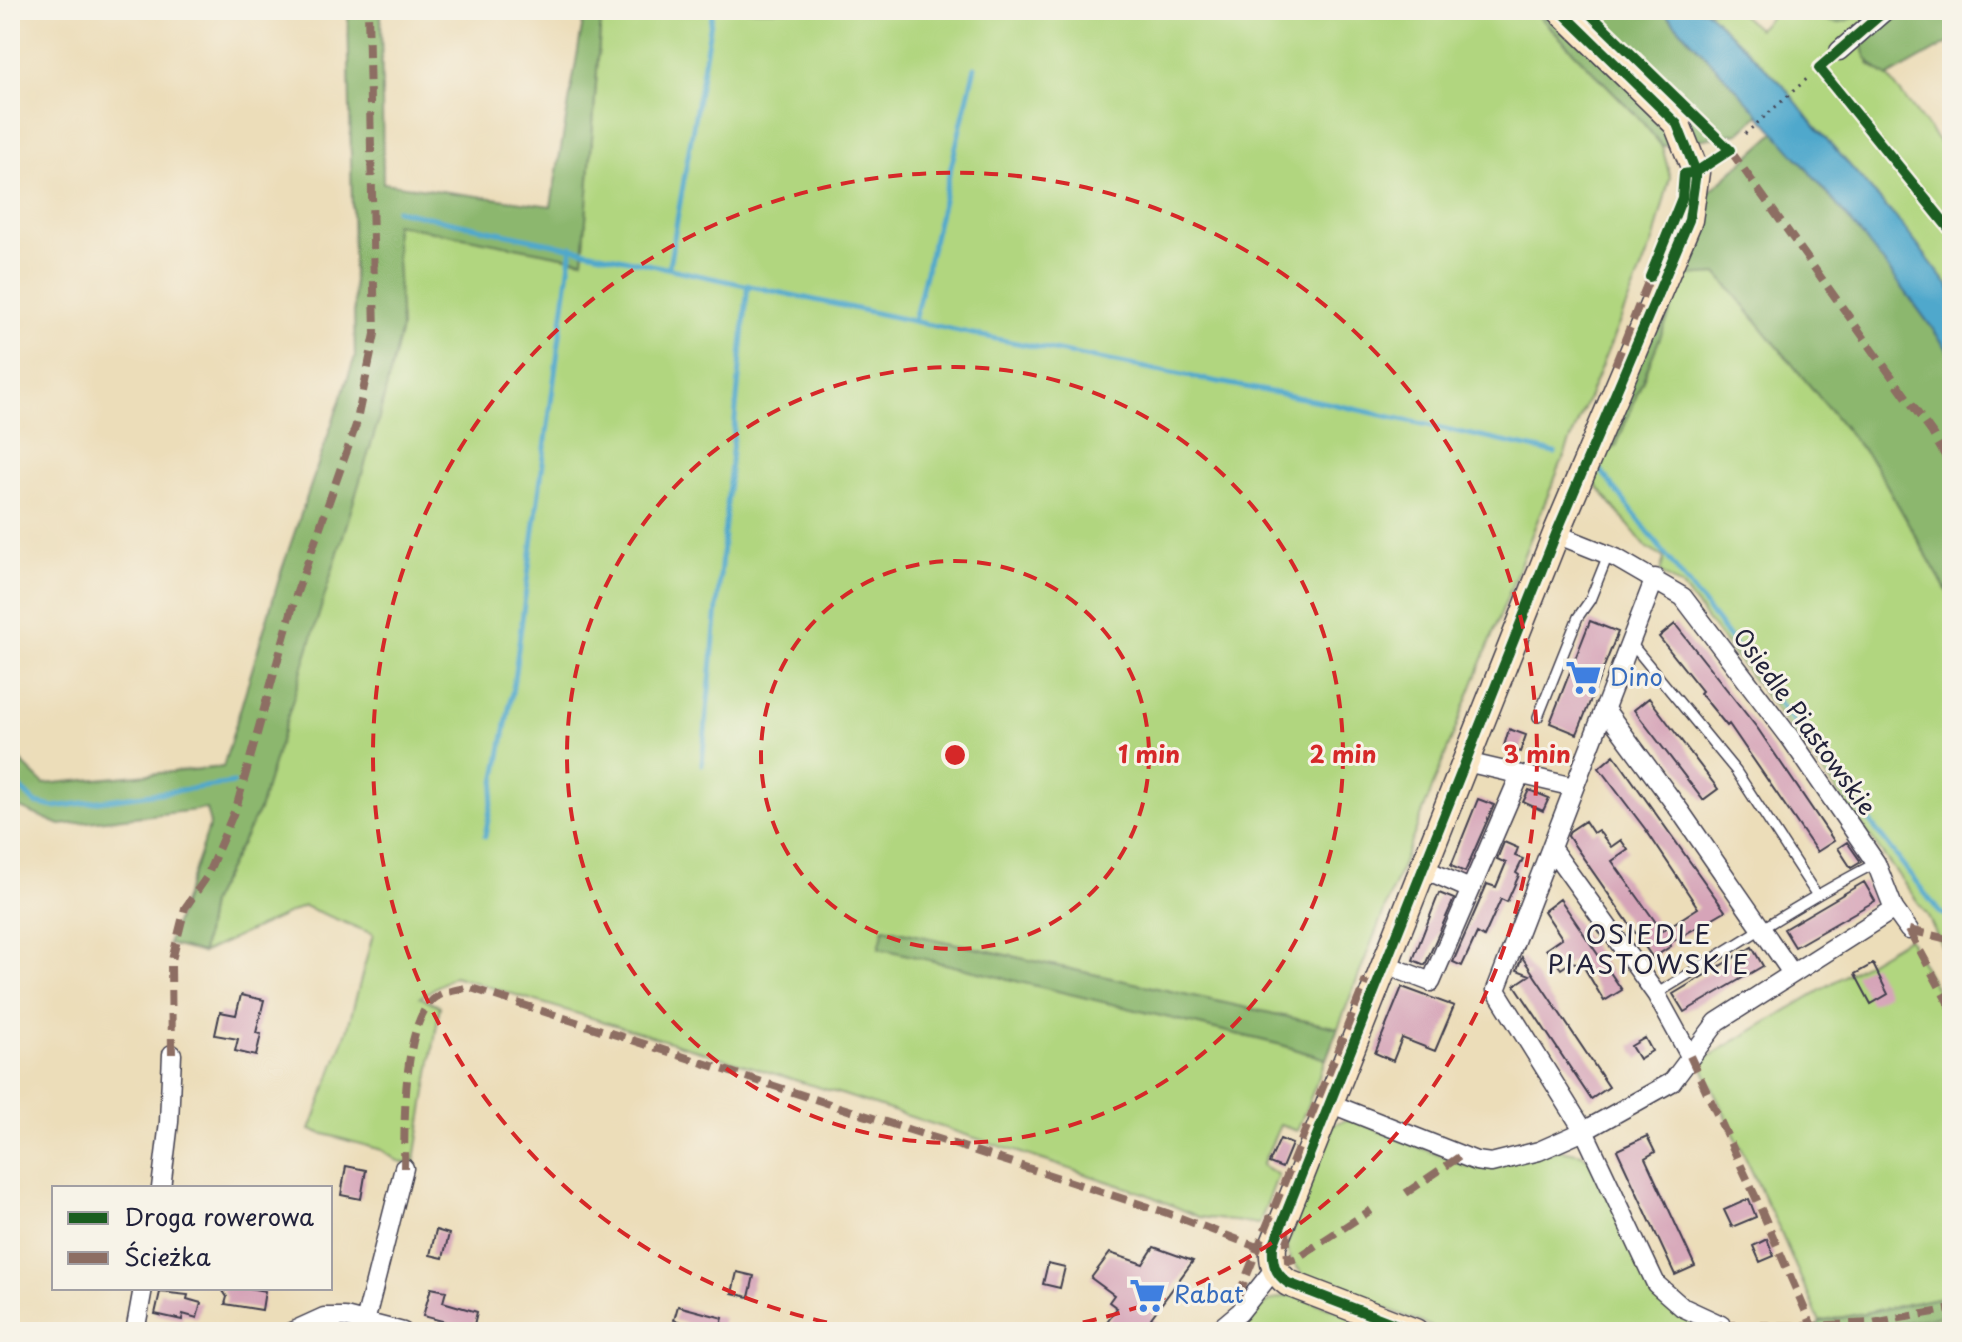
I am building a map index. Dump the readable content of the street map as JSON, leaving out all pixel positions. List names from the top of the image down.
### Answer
{
  "streets": {
    "street": ["Osiedle Piastowskie"]
  },
  "districts": ["OSIEDLE PIASTOWSKIE"],
  "places": {
    "supermarket": ["Dino", "Rabat"]
  },
  "legend": ["Droga rowerowa", "Ścieżka"],
  "rings": ["1 min", "2 min", "3 min"]
}
